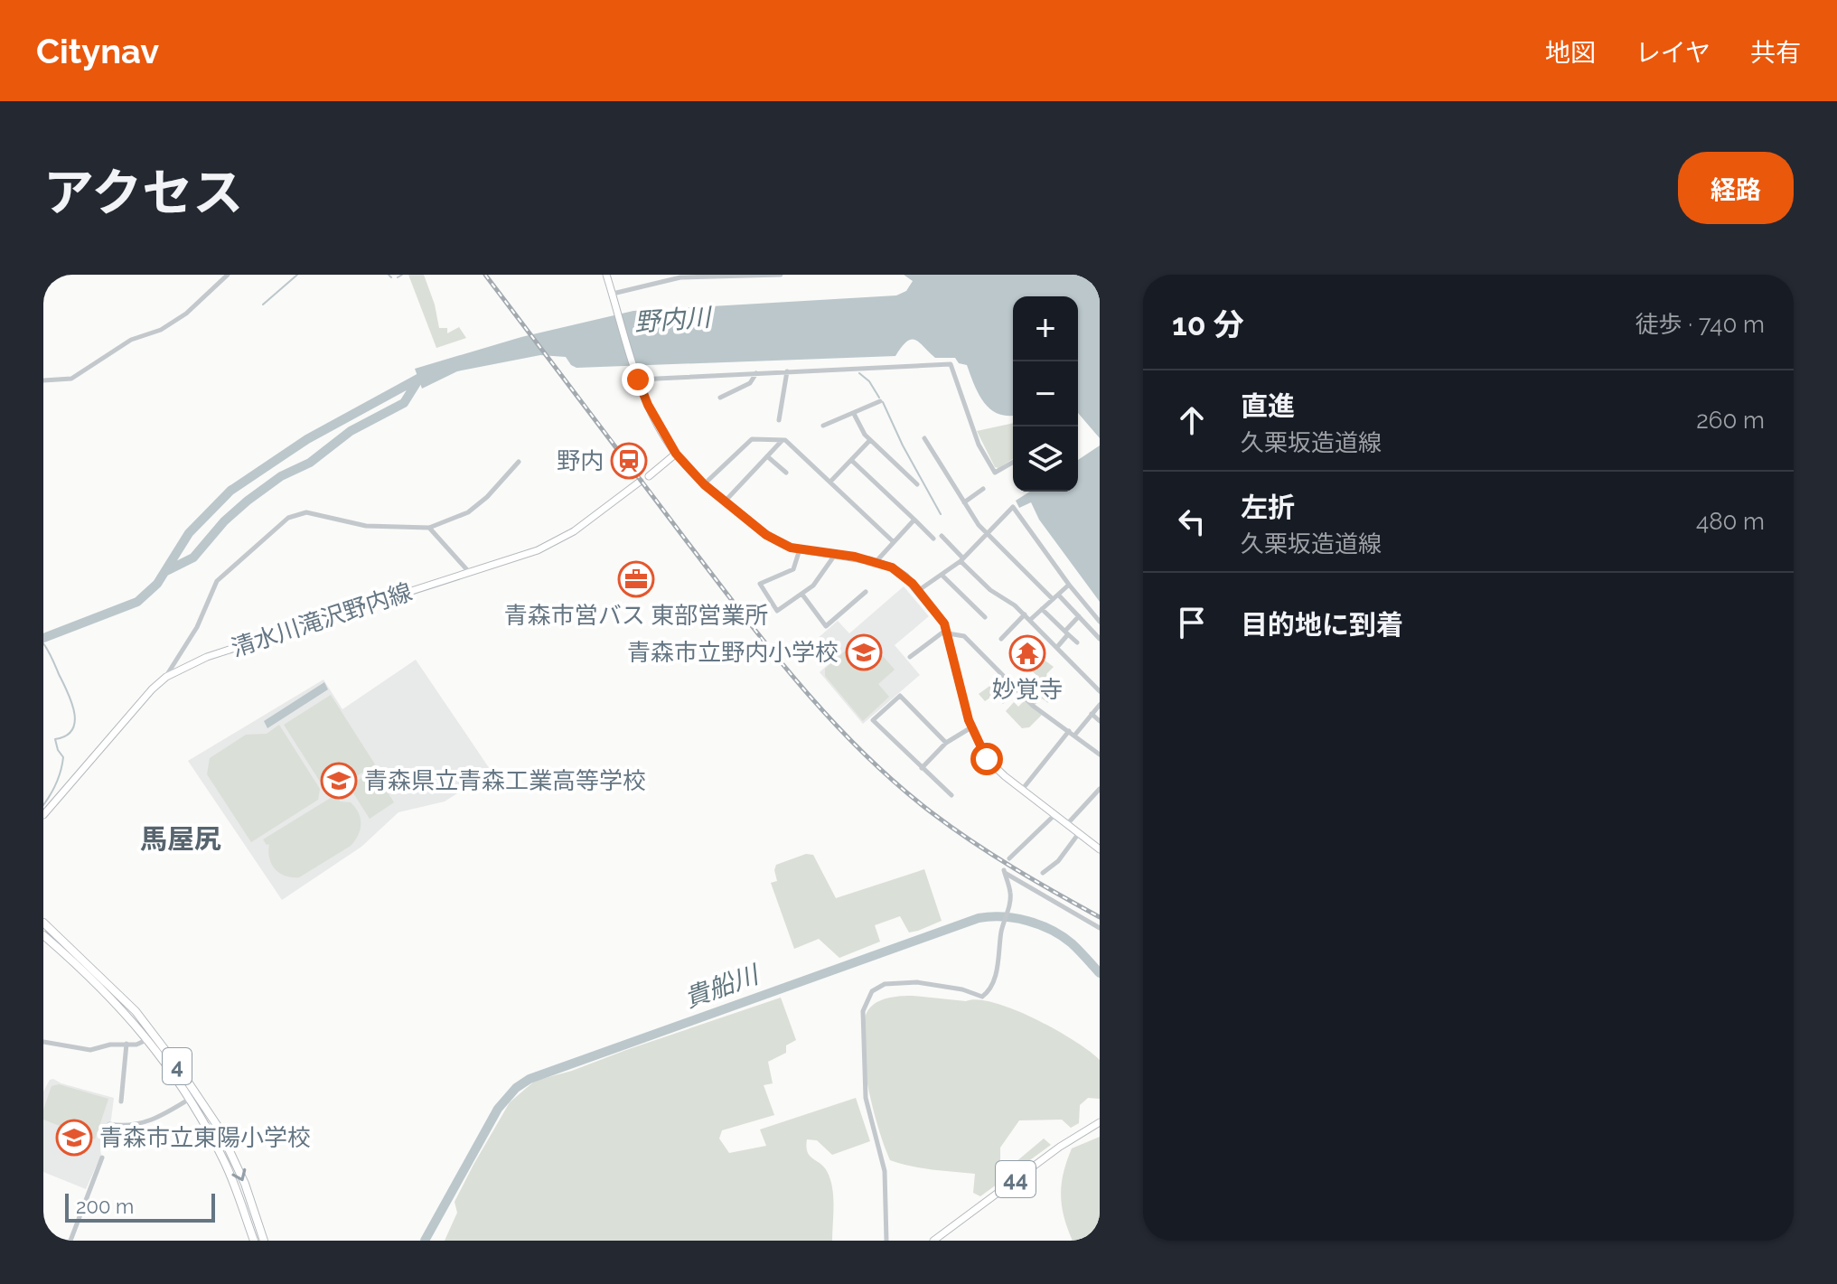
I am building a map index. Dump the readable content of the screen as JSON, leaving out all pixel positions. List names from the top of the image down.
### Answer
{
  "streets": {
    "highway": ["4"],
    "main road": ["清水川滝沢野内線", "44"]
  },
  "districts": ["馬屋尻"],
  "water": ["野内川", "貴船川"],
  "places": {
    "station": ["野内"],
    "office": ["青森市営バス 東部営業所"],
    "school or university": ["青森市立野内小学校", "青森県立青森工業高等学校", "青森市立東陽小学校"],
    "temple": ["妙覚寺"]
  },
  "scale_bar": "200 m",
  "page": {
    "header": "Citynav",
    "nav": ["地図", "レイヤ", "共有"],
    "title": "アクセス",
    "buttons": "経路",
    "heading": ["10 分", "徒歩 · 740 m"],
    "map_buttons": ["+", "−"],
    "list": [
      ["直進", "久栗坂造道線", "260 m"],
      ["左折", "久栗坂造道線", "480 m"],
      "目的地に到着"
    ],
    "scale": "200 m"
  }
}
